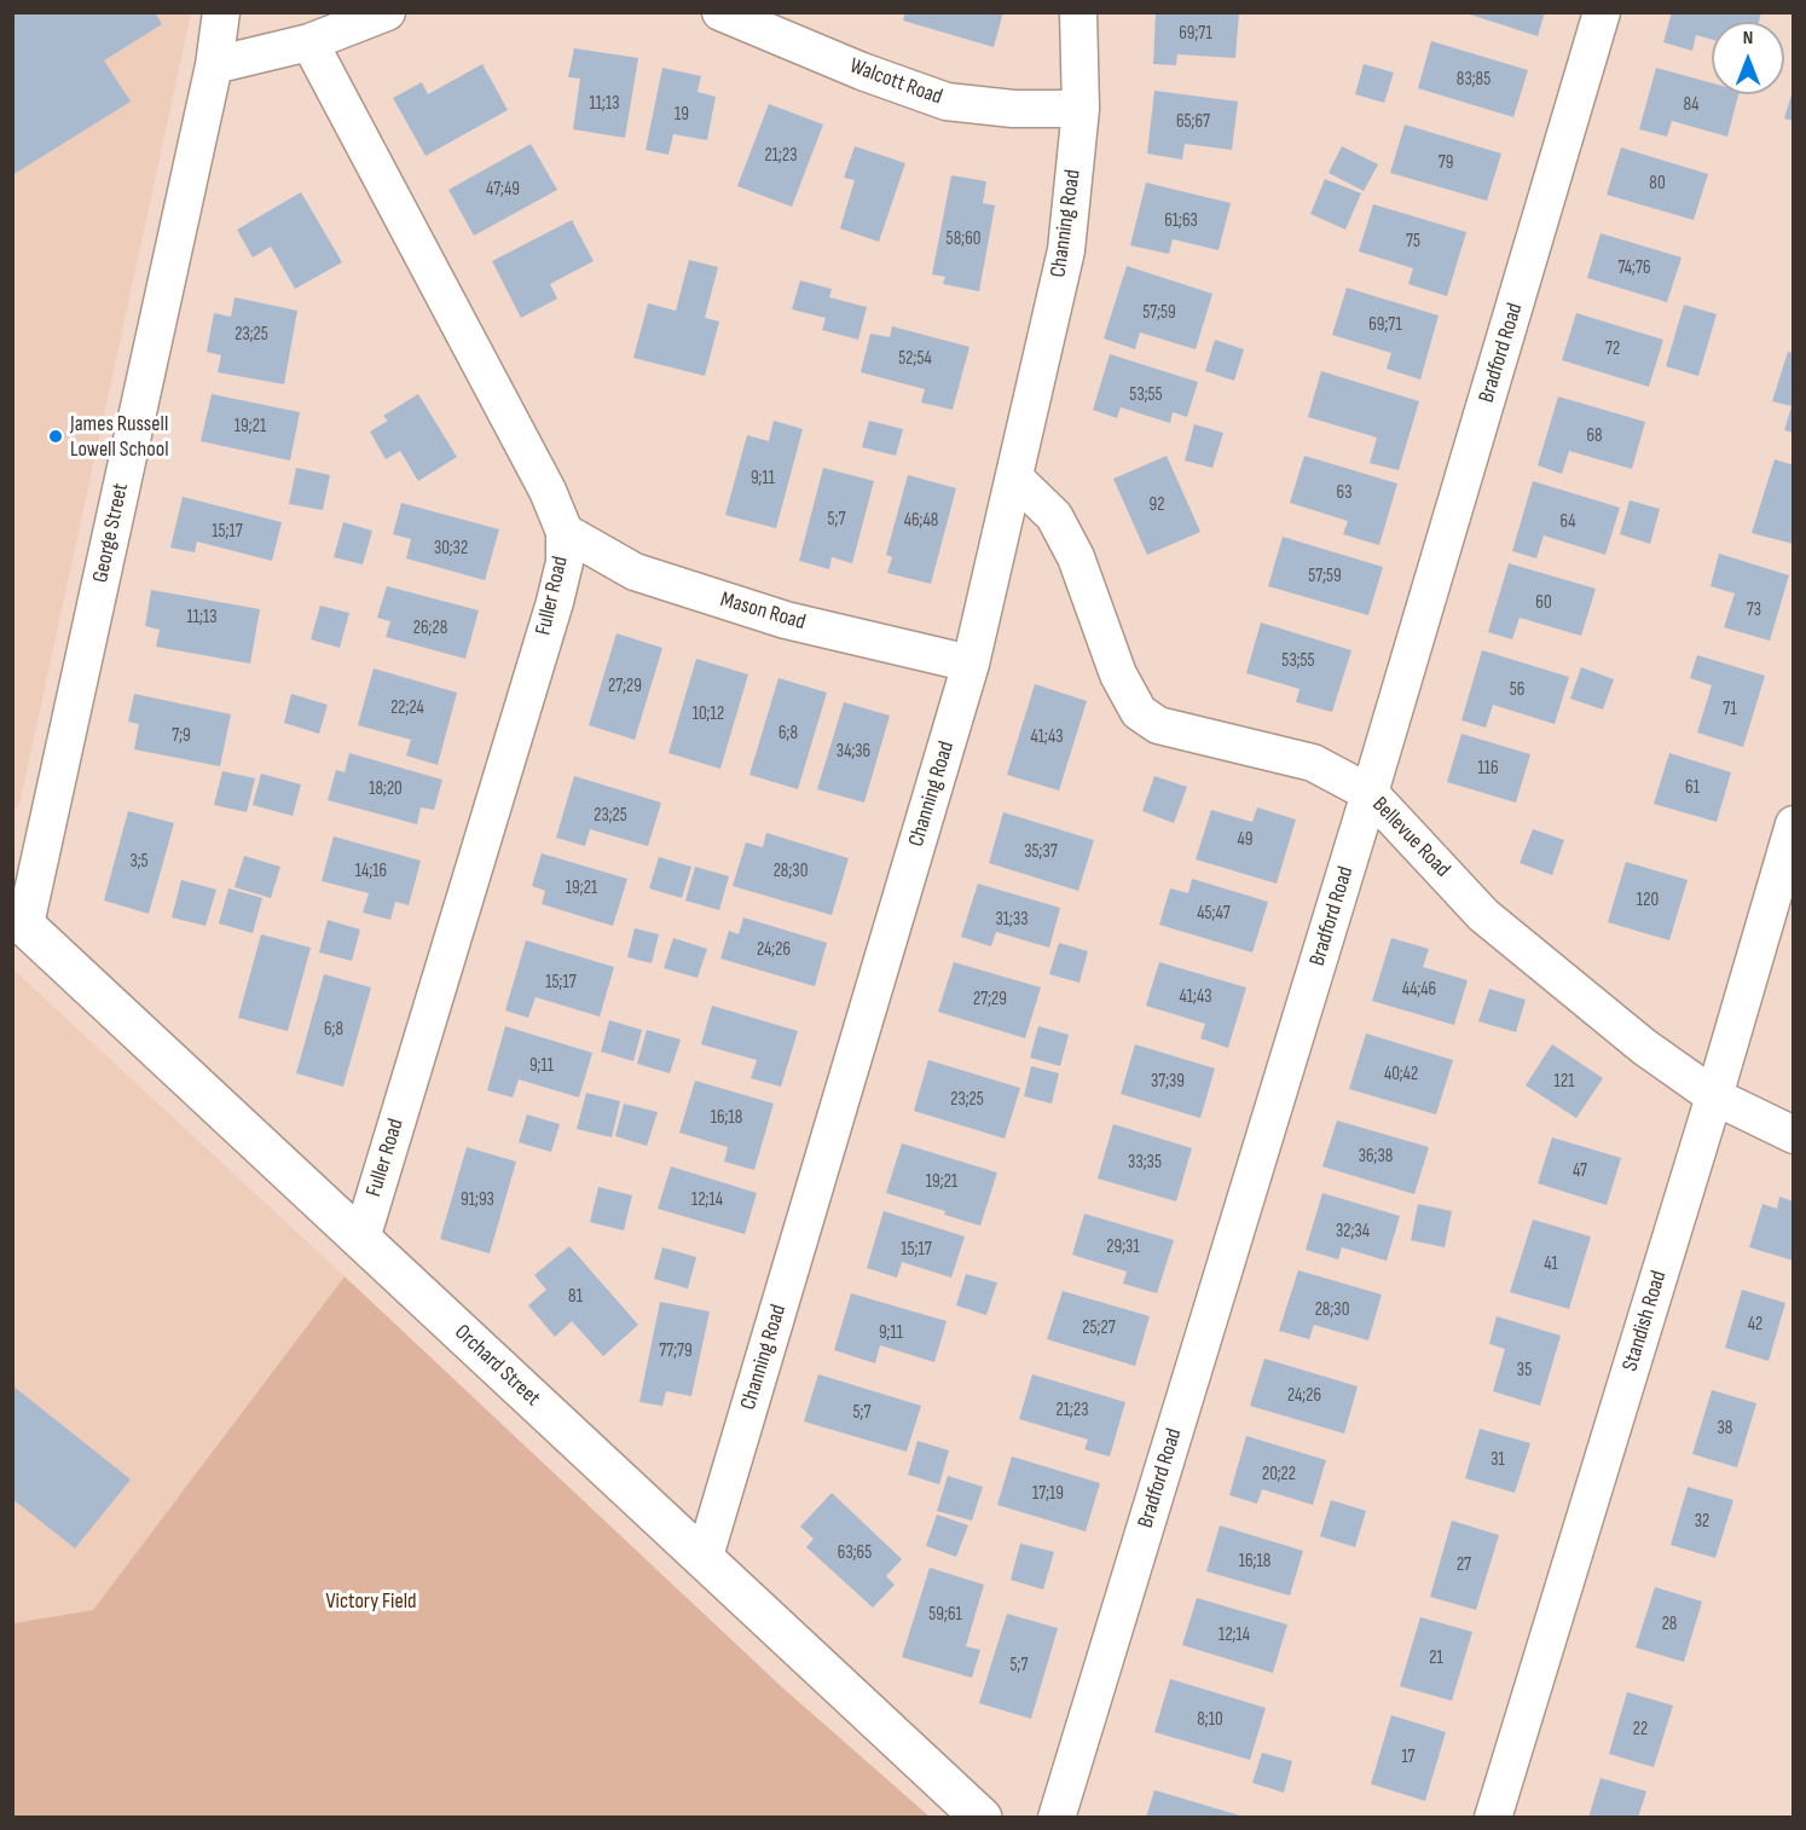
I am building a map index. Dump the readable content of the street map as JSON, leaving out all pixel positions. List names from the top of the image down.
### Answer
{
  "streets": {
    "main road": ["Orchard Street"],
    "street": [
      "Walcott Road",
      "Channing Road",
      "Bradford Road",
      "George Street",
      "Fuller Road",
      "Mason Road",
      "Bellevue Road",
      "Standish Road"
    ]
  },
  "crossings": [
    ["Walcott Road", "Channing Road"],
    ["Channing Road", "Mason Road"],
    ["Channing Road", "Bellevue Road"],
    ["Channing Road", "Orchard Street"],
    ["Bradford Road", "Bellevue Road"],
    ["George Street", "Orchard Street"],
    ["Fuller Road", "Mason Road"],
    ["Fuller Road", "Orchard Street"],
    ["Bellevue Road", "Standish Road"]
  ],
  "parks": ["Victory Field"],
  "places": ["James Russell Lowell School"],
  "house_numbers": [
    "69;71",
    "83;85",
    "11;13",
    "84",
    "19",
    "65;67",
    "21;23",
    "79",
    "80",
    "47;49",
    "61;63",
    "58;60",
    "75",
    "74;76",
    "57;59",
    "69;71",
    "23;25",
    "72",
    "52;54",
    "53;55",
    "19;21",
    "68",
    "9;11",
    "63",
    "92",
    "5;7",
    "46;48",
    "64",
    "15;17",
    "30;32",
    "57;59",
    "60",
    "73",
    "11;13",
    "26;28",
    "53;55",
    "27;29",
    "56",
    "22;24",
    "71",
    "10;12",
    "6;8",
    "7;9",
    "41;43",
    "34;36",
    "116",
    "61",
    "18;20",
    "23;25",
    "49",
    "35;37",
    "3;5",
    "14;16",
    "28;30",
    "19;21",
    "120",
    "45;47",
    "31;33",
    "24;26",
    "15;17",
    "44;46",
    "41;43",
    "27;29",
    "6;8",
    "9;11",
    "40;42",
    "37;39",
    "121",
    "23;25",
    "16;18",
    "36;38",
    "33;35",
    "47",
    "19;21",
    "91;93",
    "12;14",
    "32;34",
    "29;31",
    "15;17",
    "41",
    "81",
    "28;30",
    "42",
    "25;27",
    "9;11",
    "77;79",
    "35",
    "24;26",
    "21;23",
    "5;7",
    "38",
    "31",
    "20;22",
    "17;19",
    "32",
    "63;65",
    "16;18",
    "27",
    "59;61",
    "28",
    "12;14",
    "21",
    "5;7",
    "8;10",
    "22",
    "17"
  ],
  "north": "top"
}
